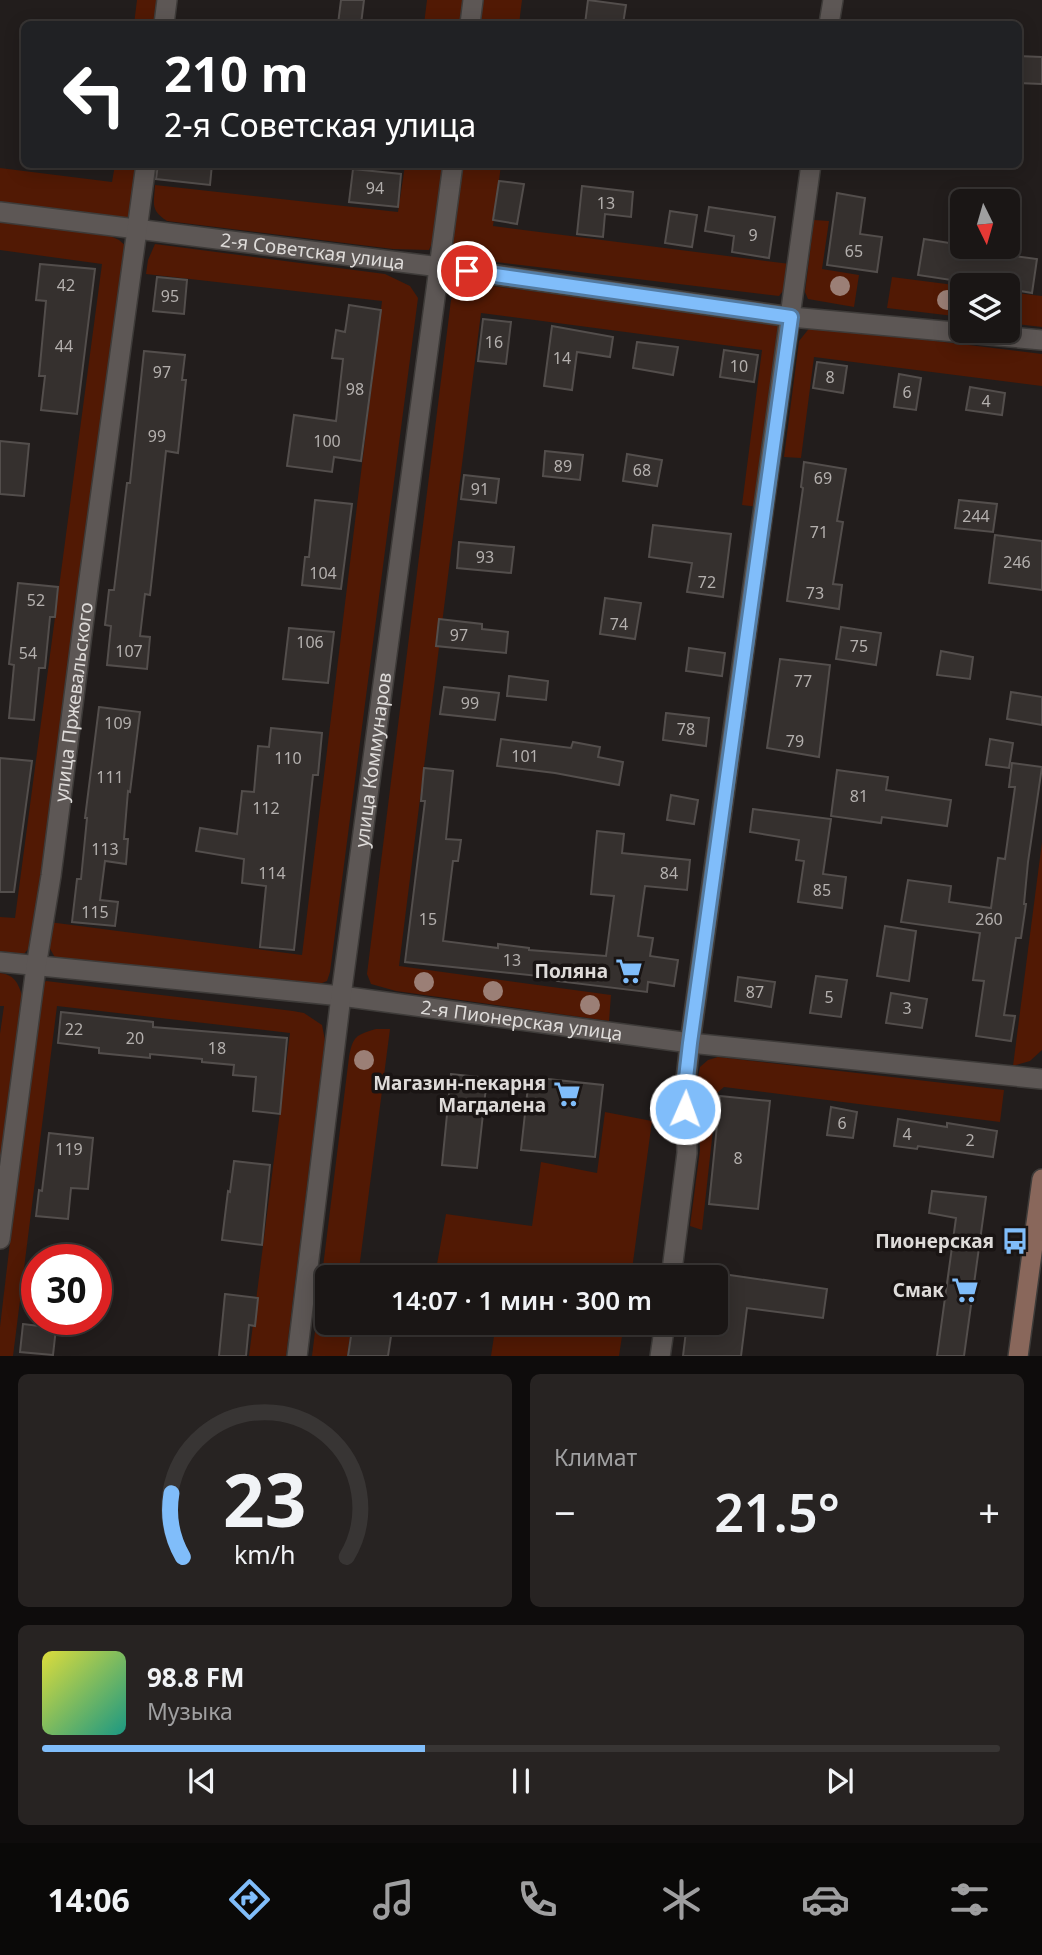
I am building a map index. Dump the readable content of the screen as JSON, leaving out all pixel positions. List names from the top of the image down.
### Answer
{
  "streets": {
    "street": [
      "2-я Советская улица",
      "улица Пржевальского",
      "улица Коммунаров",
      "2-я Пионерская улица"
    ]
  },
  "crossings": [
    ["2-я Советская улица", "улица Пржевальского"],
    ["2-я Советская улица", "улица Коммунаров"],
    ["улица Пржевальского", "2-я Пионерская улица"],
    ["улица Коммунаров", "2-я Пионерская улица"]
  ],
  "places": {
    "supermarket": ["Поляна", "Магазин-пекарня Магдалена", "Смак"],
    "bus stop": ["Пионерская"]
  },
  "house_numbers": [
    "94",
    "13",
    "9",
    "65",
    "42",
    "95",
    "16",
    "44",
    "14",
    "10",
    "97",
    "8",
    "98",
    "6",
    "4",
    "99",
    "100",
    "89",
    "68",
    "69",
    "91",
    "244",
    "71",
    "93",
    "246",
    "104",
    "72",
    "73",
    "52",
    "74",
    "97",
    "106",
    "75",
    "107",
    "54",
    "77",
    "99",
    "109",
    "78",
    "79",
    "101",
    "110",
    "111",
    "81",
    "112",
    "113",
    "114",
    "84",
    "85",
    "115",
    "15",
    "260",
    "13",
    "87",
    "5",
    "3",
    "22",
    "20",
    "18",
    "6",
    "4",
    "2",
    "119",
    "8"
  ],
  "north": "bottom",
  "page": {
    "turn": ["210 m", "2-я Советская улица"],
    "limit": "30",
    "trip": "14:07 · 1 мин · 300 m",
    "tile": "Климат",
    "heat": ["−", "21.5°", "+"],
    "song": ["98.8 FM", "Музыка"],
    "tabs": "14:06",
    "gauge": ["23", "km/h"]
  }
}
